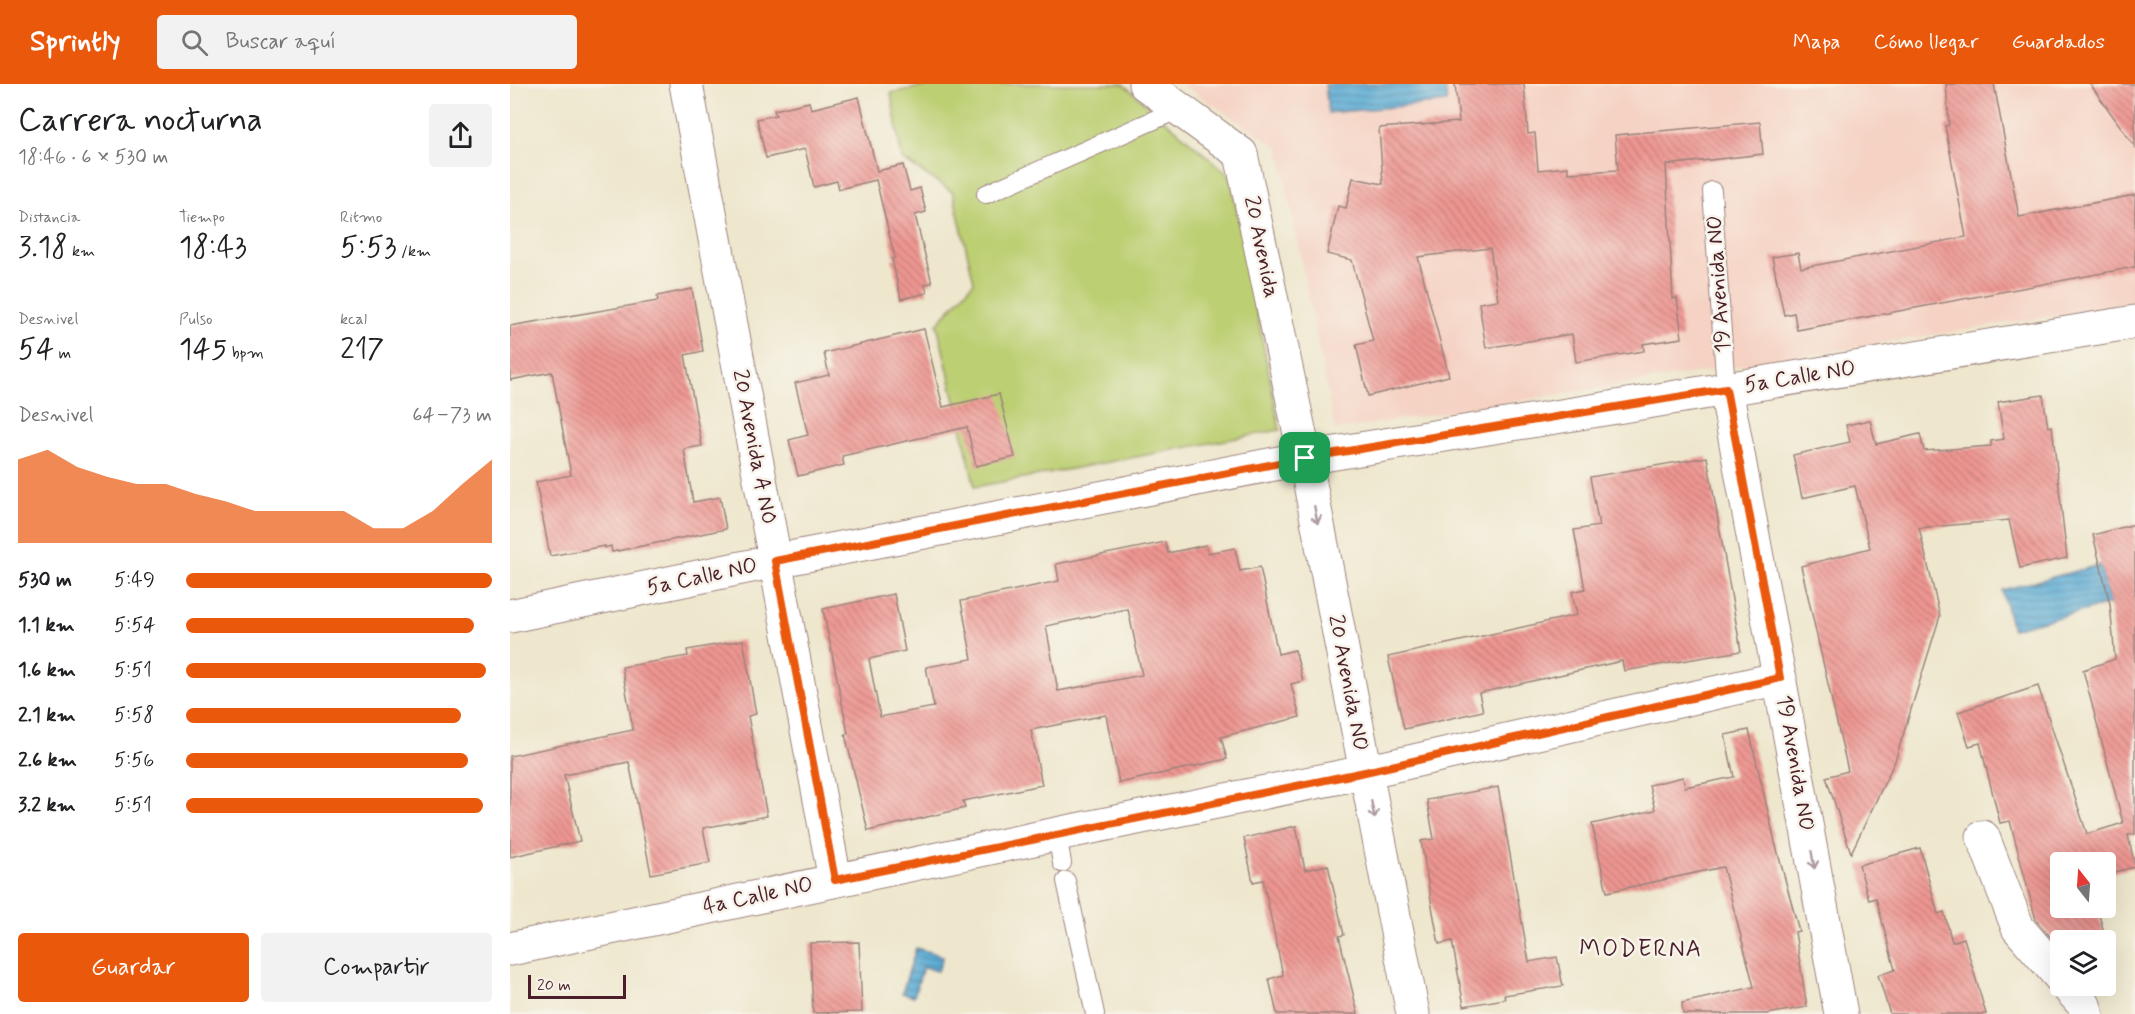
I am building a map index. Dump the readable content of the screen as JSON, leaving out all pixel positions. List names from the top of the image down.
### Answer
{
  "streets": {
    "street": [
      "20 Avenida",
      "19 Avenida NO",
      "5a Calle NO",
      "20 Avenida A NO",
      "20 Avenida NO",
      "4a Calle NO"
    ]
  },
  "crossings": [
    ["20 Avenida", "5a Calle NO"],
    ["20 Avenida", "20 Avenida NO"],
    ["19 Avenida NO", "5a Calle NO"],
    ["19 Avenida NO", "4a Calle NO"],
    ["5a Calle NO", "20 Avenida A NO"],
    ["5a Calle NO", "20 Avenida NO"],
    ["20 Avenida A NO", "4a Calle NO"],
    ["20 Avenida NO", "4a Calle NO"]
  ],
  "one_way": ["19 Avenida NO", "20 Avenida NO"],
  "districts": ["MODERNA"],
  "scale_bar": "20 m",
  "north": "top",
  "page": {
    "header": "Sprintly",
    "search": "Buscar aquí",
    "nav": ["Mapa", "Cómo llegar", "Guardados"],
    "heading": ["Carrera nocturna", "18:46 · 6 × 530 m"],
    "stats": [
      ["Distancia", "3.18 km"],
      ["Tiempo", "18:43"],
      ["Ritmo", "5:53 /km"],
      ["Desnivel", "54 m"],
      ["Pulso", "145 bpm"],
      ["kcal", "217"]
    ],
    "chart": ["Desnivel", "64–73 m"],
    "list": [
      {
        "name": "530 m",
        "note": "5:49"
      },
      {
        "name": "1.1 km",
        "note": "5:54"
      },
      {
        "name": "1.6 km",
        "note": "5:51"
      },
      {
        "name": "2.1 km",
        "note": "5:58"
      },
      {
        "name": "2.6 km",
        "note": "5:56"
      },
      {
        "name": "3.2 km",
        "note": "5:51"
      }
    ],
    "buttons": ["Guardar", "Compartir"],
    "scale": "20 m"
  }
}
